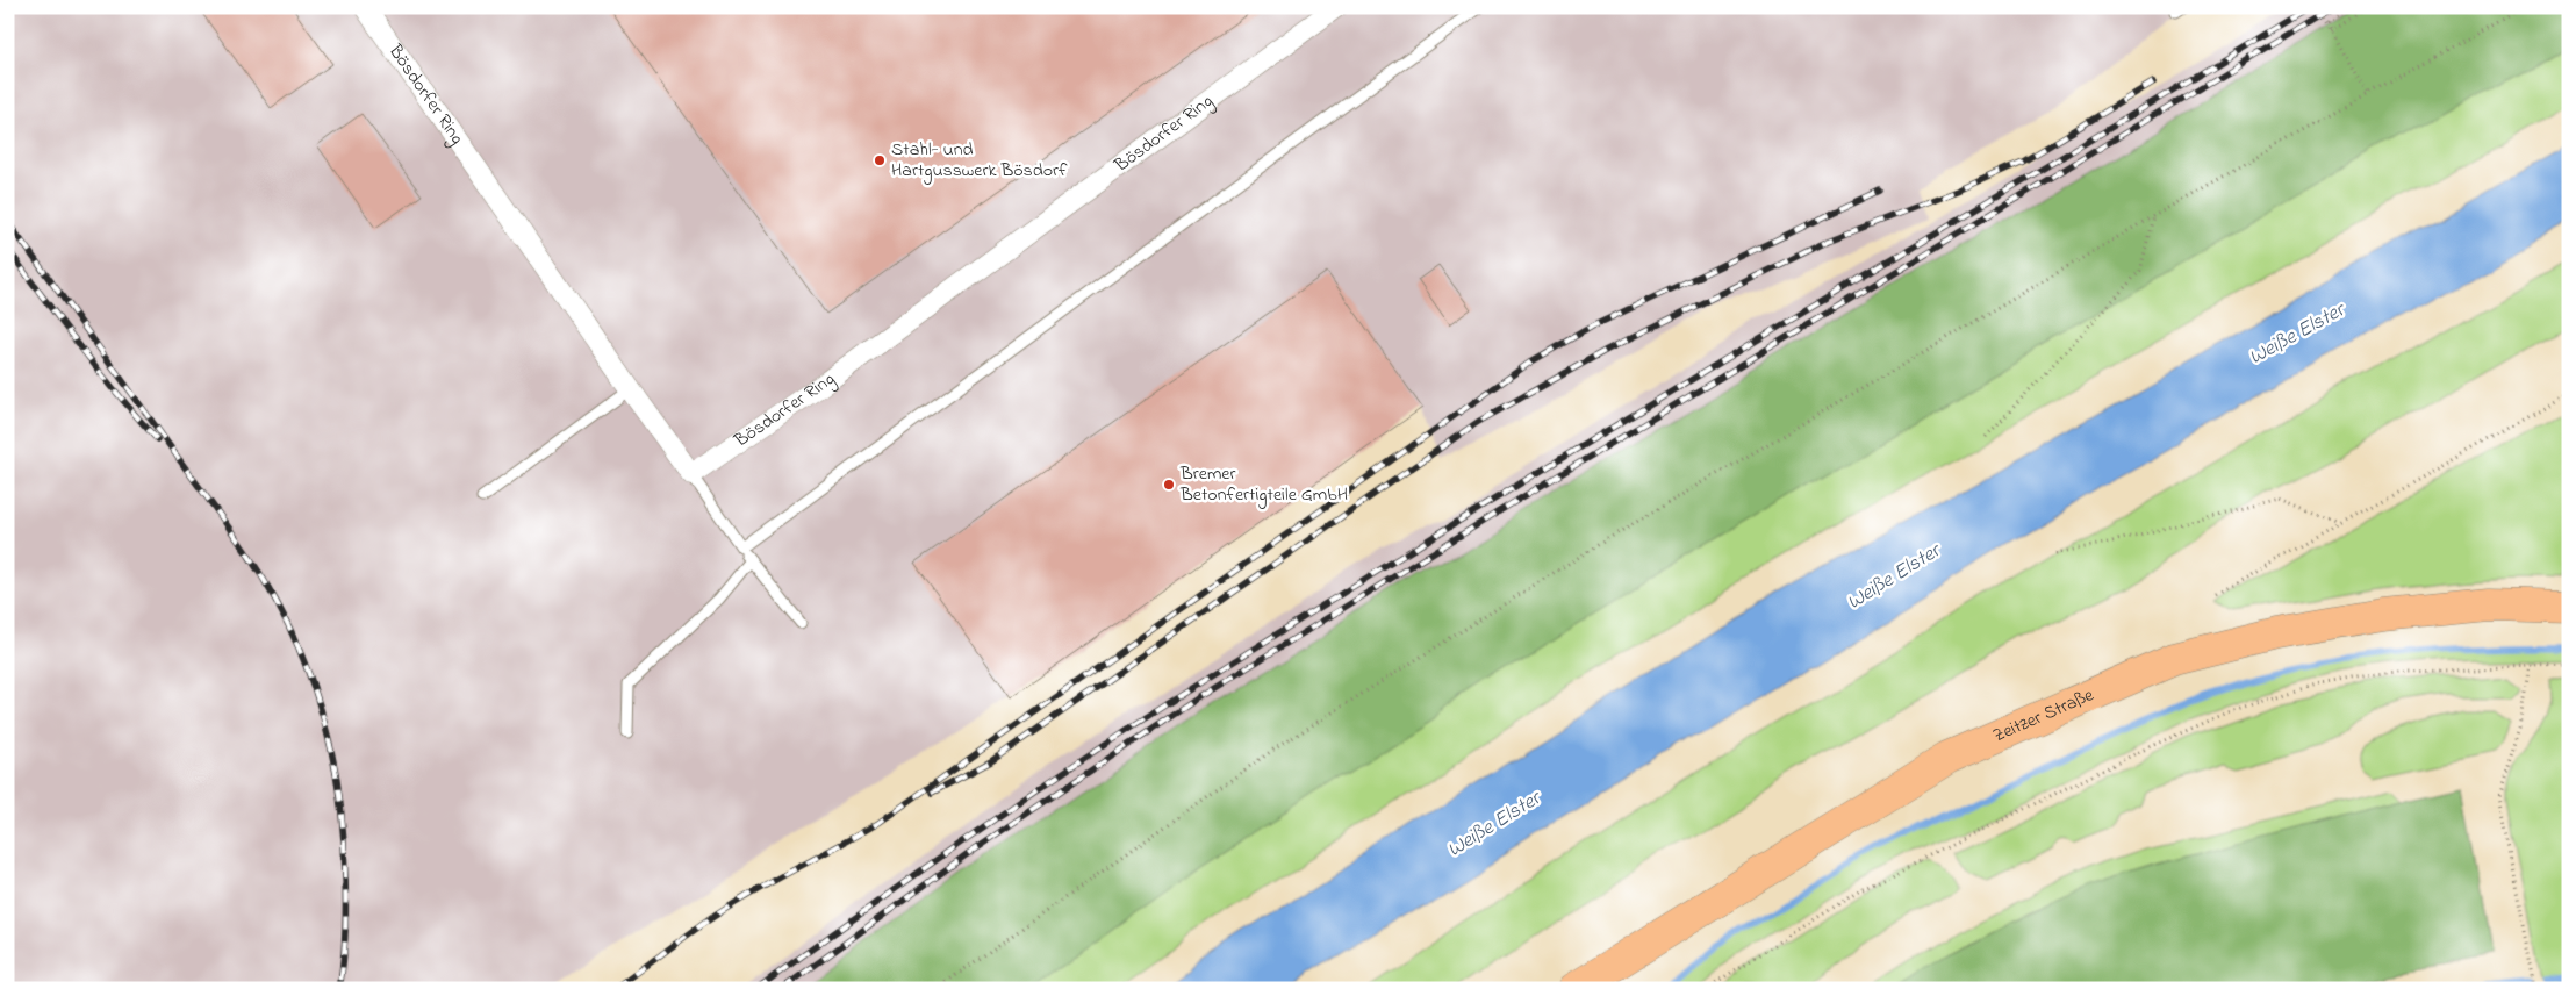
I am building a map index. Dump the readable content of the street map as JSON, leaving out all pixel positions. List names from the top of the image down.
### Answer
{
  "streets": {
    "main road": ["Zeitzer Straße"],
    "street": ["Bösdorfer Ring"]
  },
  "water": ["Weiße Elster"],
  "places": ["Stahl- und Hartgusswerk Bösdorf", "Bremer Betonfertigteile GmbH"]
}
